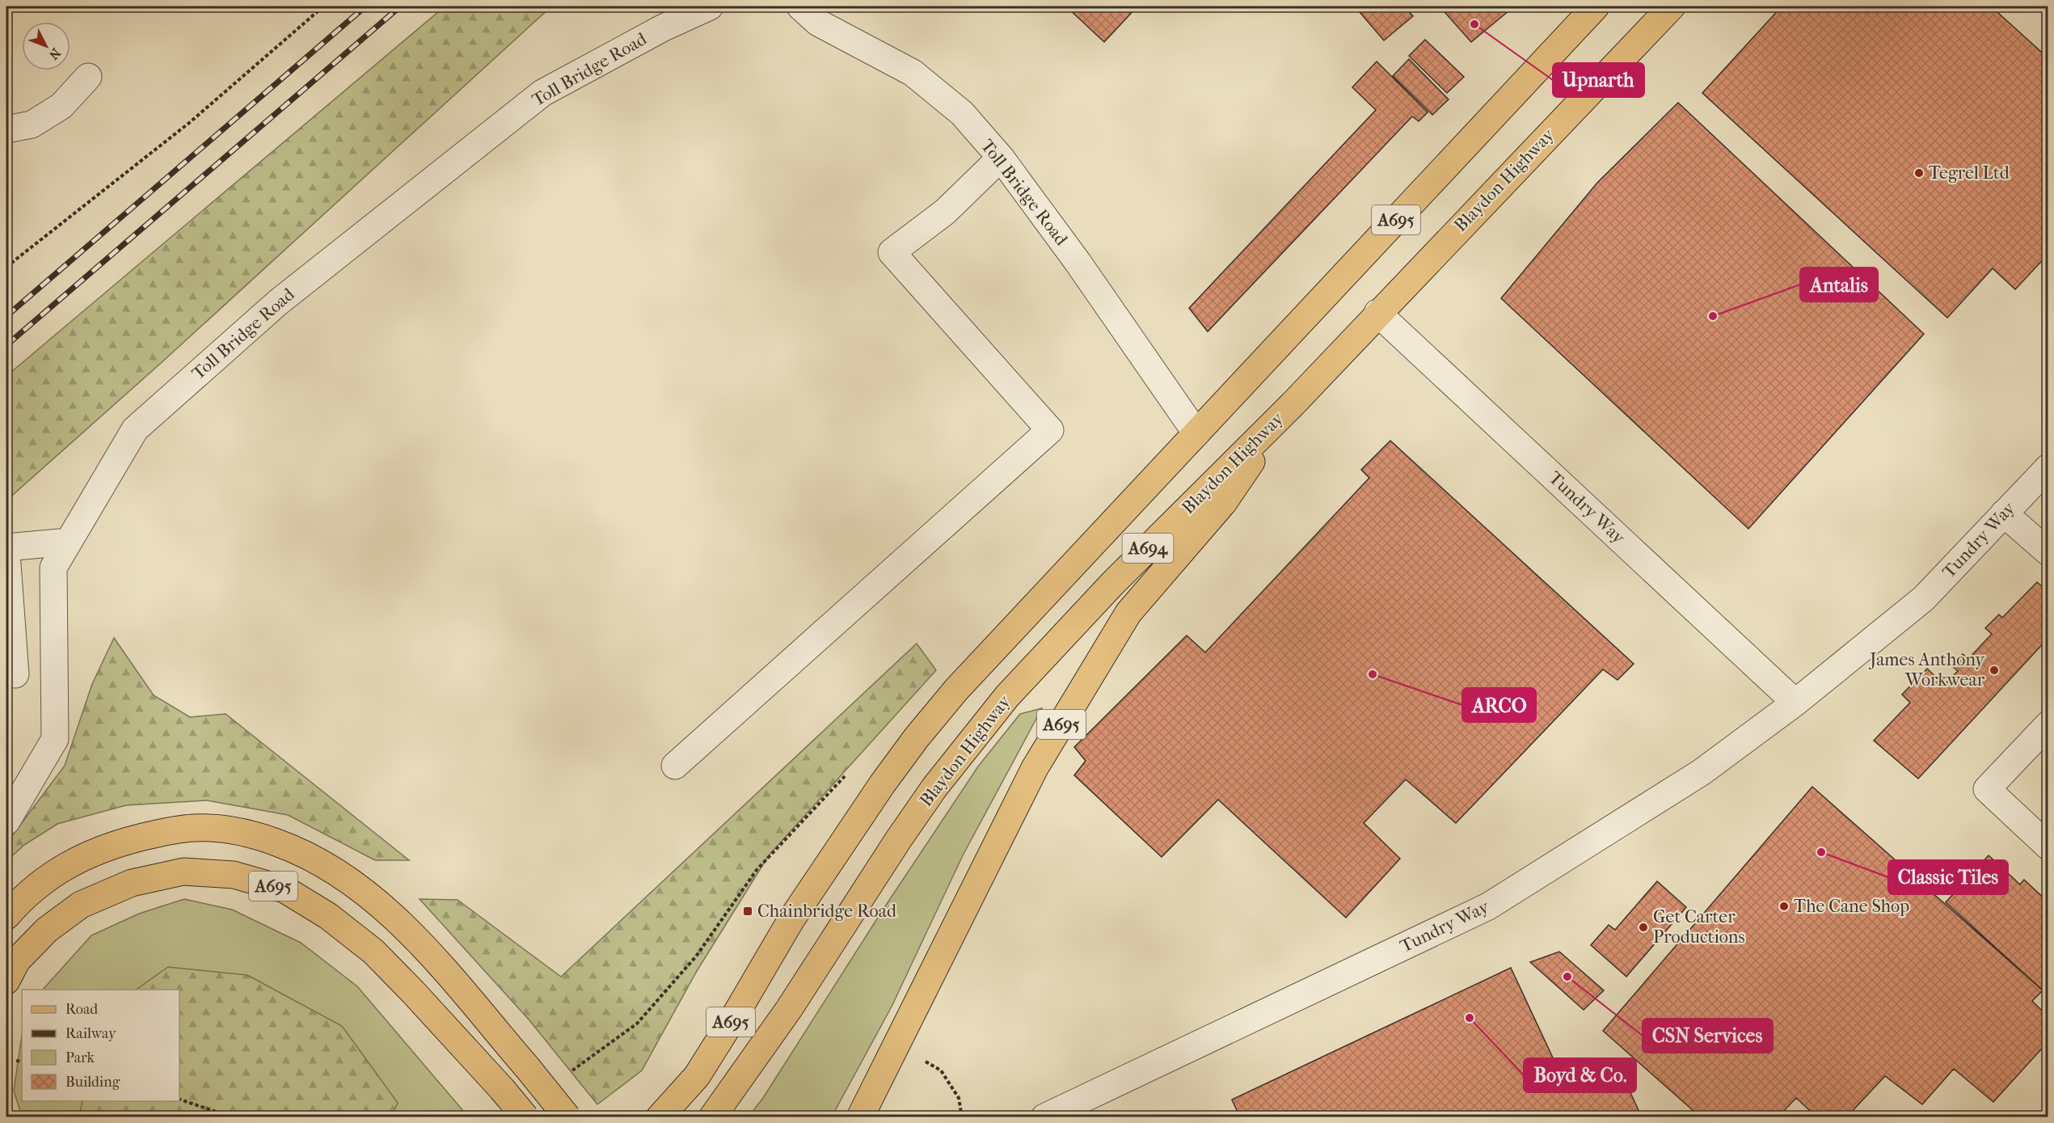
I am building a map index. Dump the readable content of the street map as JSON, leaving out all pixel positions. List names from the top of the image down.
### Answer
{
  "streets": {
    "main road": ["Blaydon Highway", "A695", "A694"],
    "street": ["Toll Bridge Road", "Tundry Way"]
  },
  "crossings": [
    ["Toll Bridge Road", "A695"],
    ["Blaydon Highway", "A695"],
    ["Blaydon Highway", "Tundry Way"]
  ],
  "places": {
    "other": [
      "Upnarth",
      "Tegrel Ltd",
      "Antalis",
      "James Anthony Workwear",
      "ARCO",
      "Classic Tiles",
      "The Cane Shop",
      "Get Carter Productions",
      "CSN Services",
      "Boyd & Co."
    ],
    "transit": ["Chainbridge Road"]
  },
  "legend": [
    "Road",
    "Railway",
    "Park",
    "Building"
  ],
  "north": "bottom right"
}
